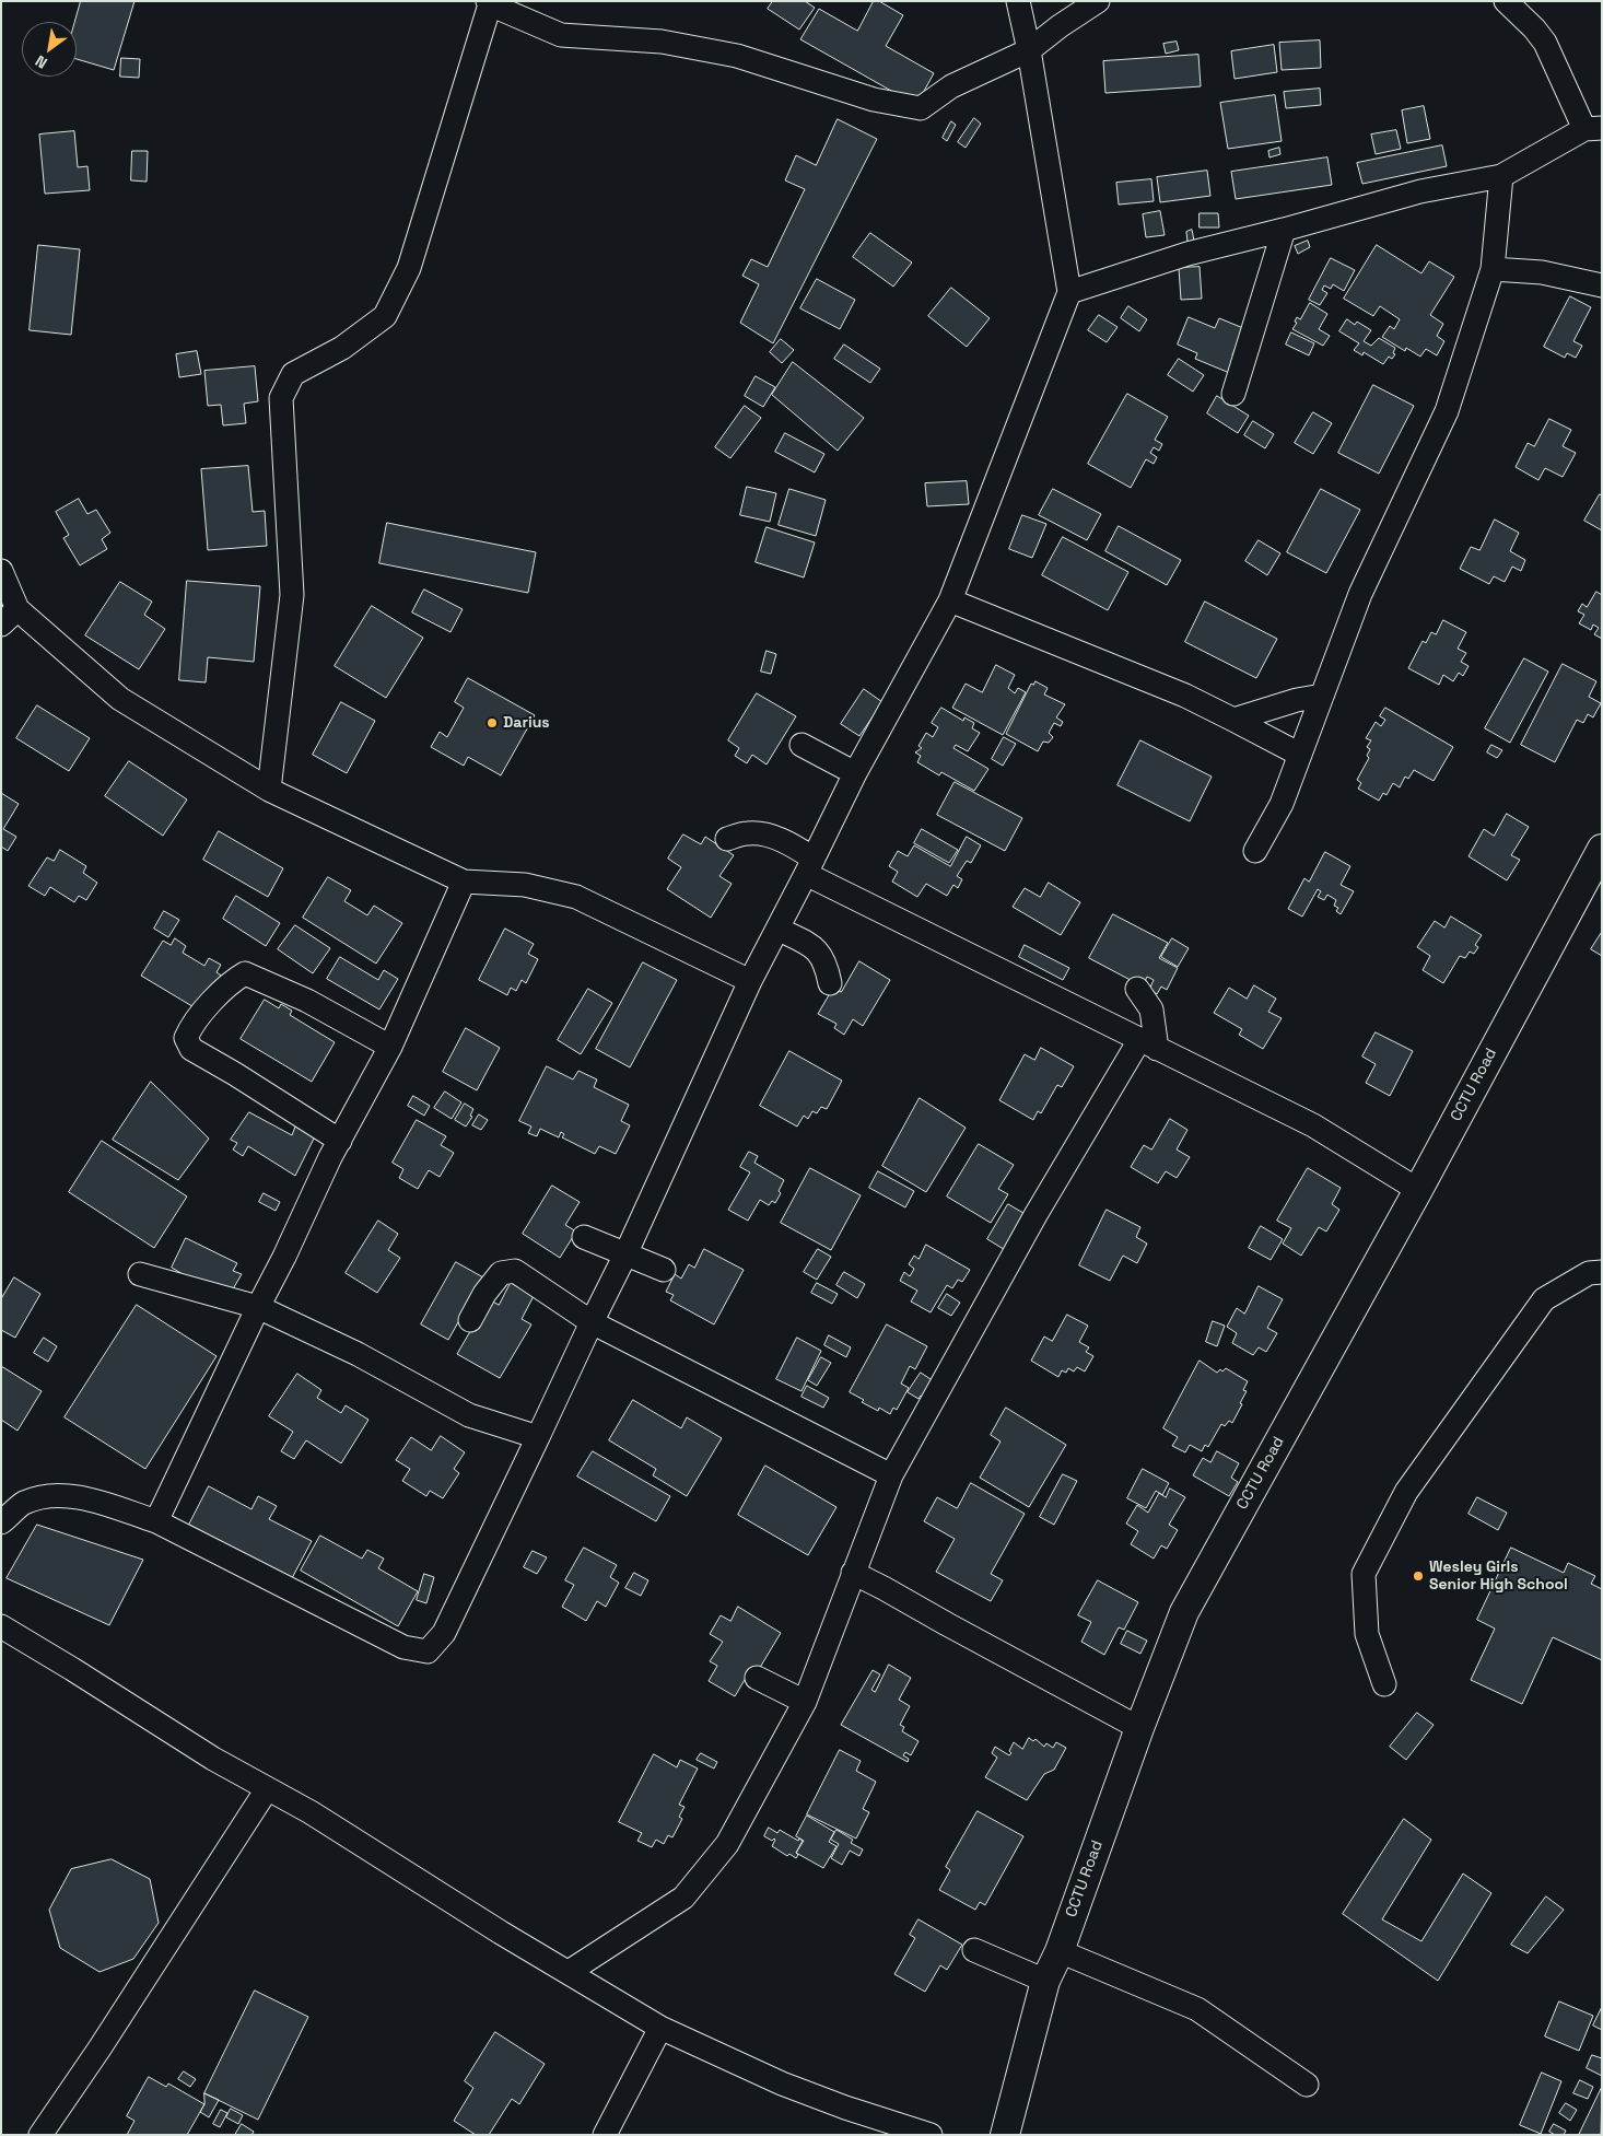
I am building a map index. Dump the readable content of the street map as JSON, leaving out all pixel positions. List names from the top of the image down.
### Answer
{
  "streets": {
    "street": ["CCTU Road"]
  },
  "places": ["Darius", "Wesley Girls Senior High School"],
  "north": "bottom left"
}
